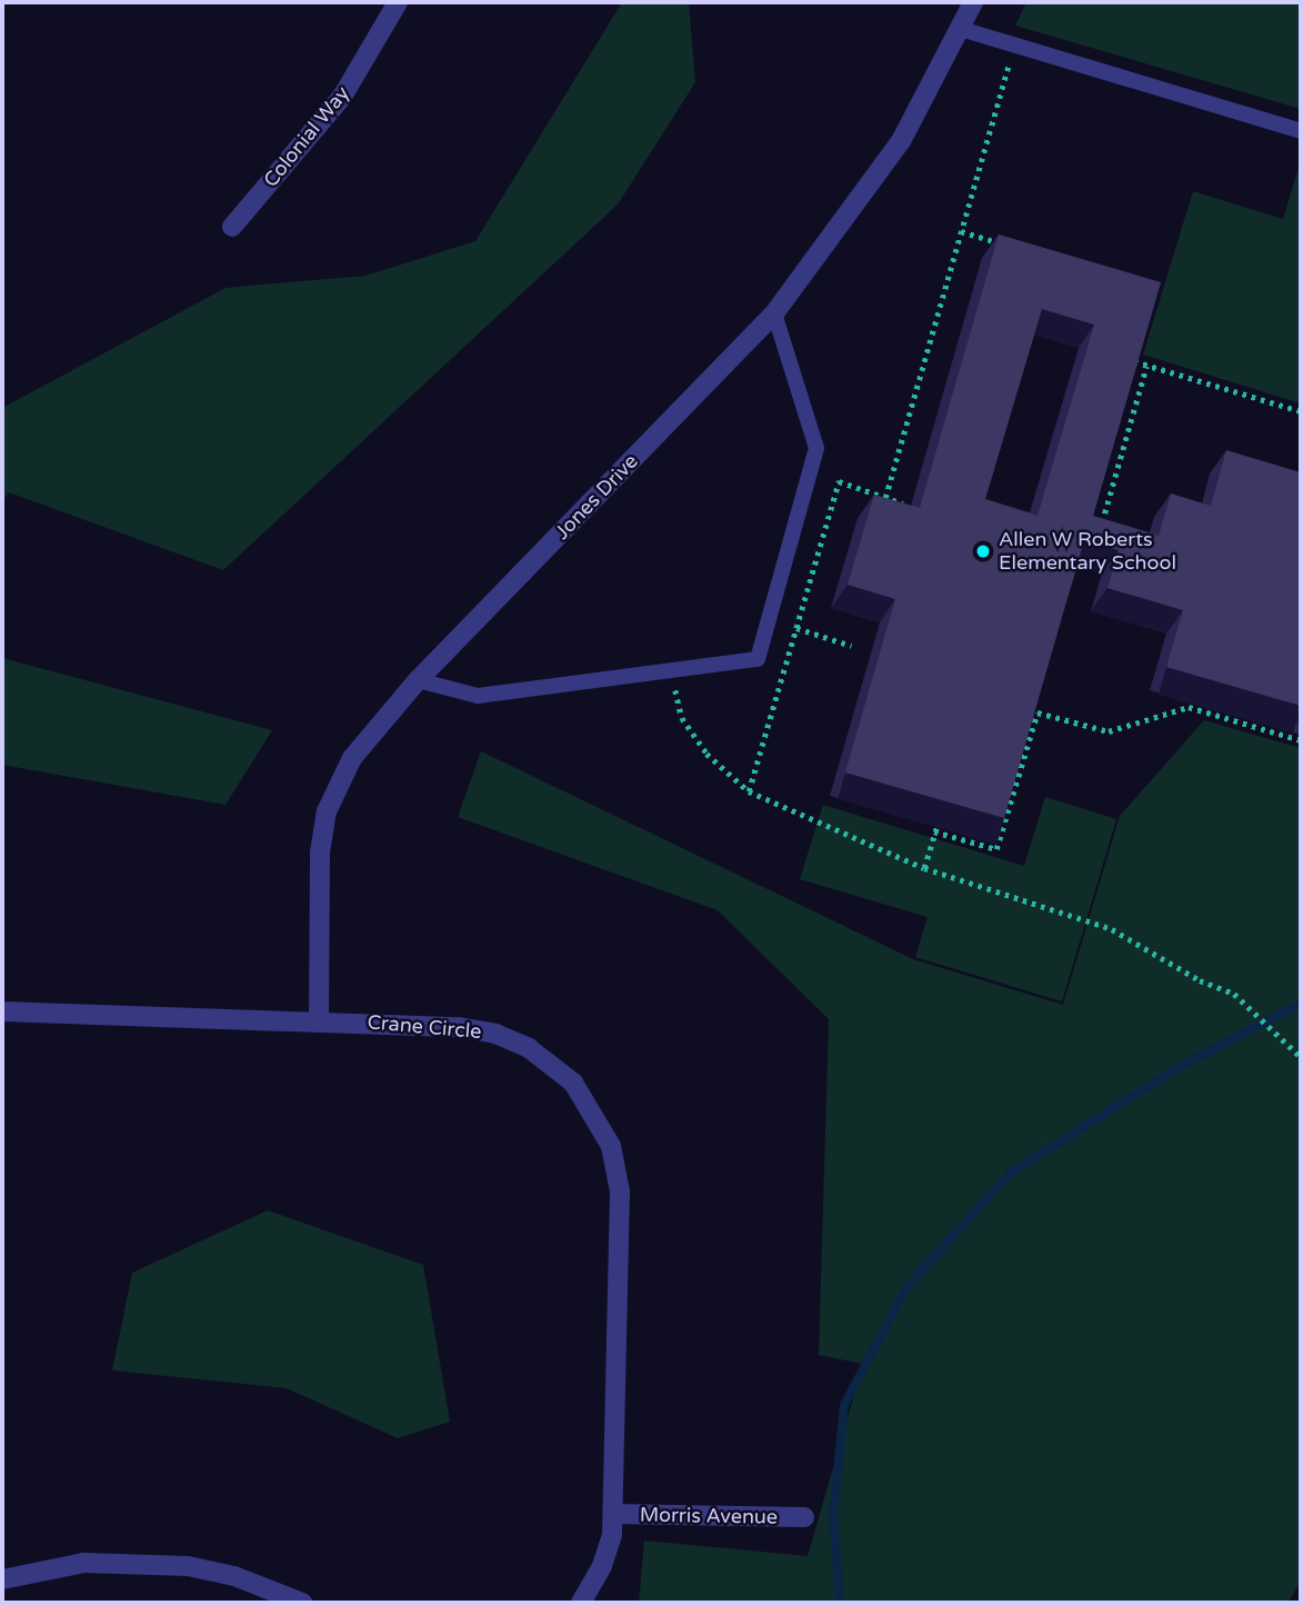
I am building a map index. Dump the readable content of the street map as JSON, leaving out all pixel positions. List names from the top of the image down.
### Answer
{
  "streets": {
    "street": [
      "Colonial Way",
      "Jones Drive",
      "Crane Circle",
      "Morris Avenue"
    ]
  },
  "crossings": [
    ["Jones Drive", "Crane Circle"],
    ["Crane Circle", "Morris Avenue"]
  ],
  "places": ["Allen W Roberts Elementary School"]
}
